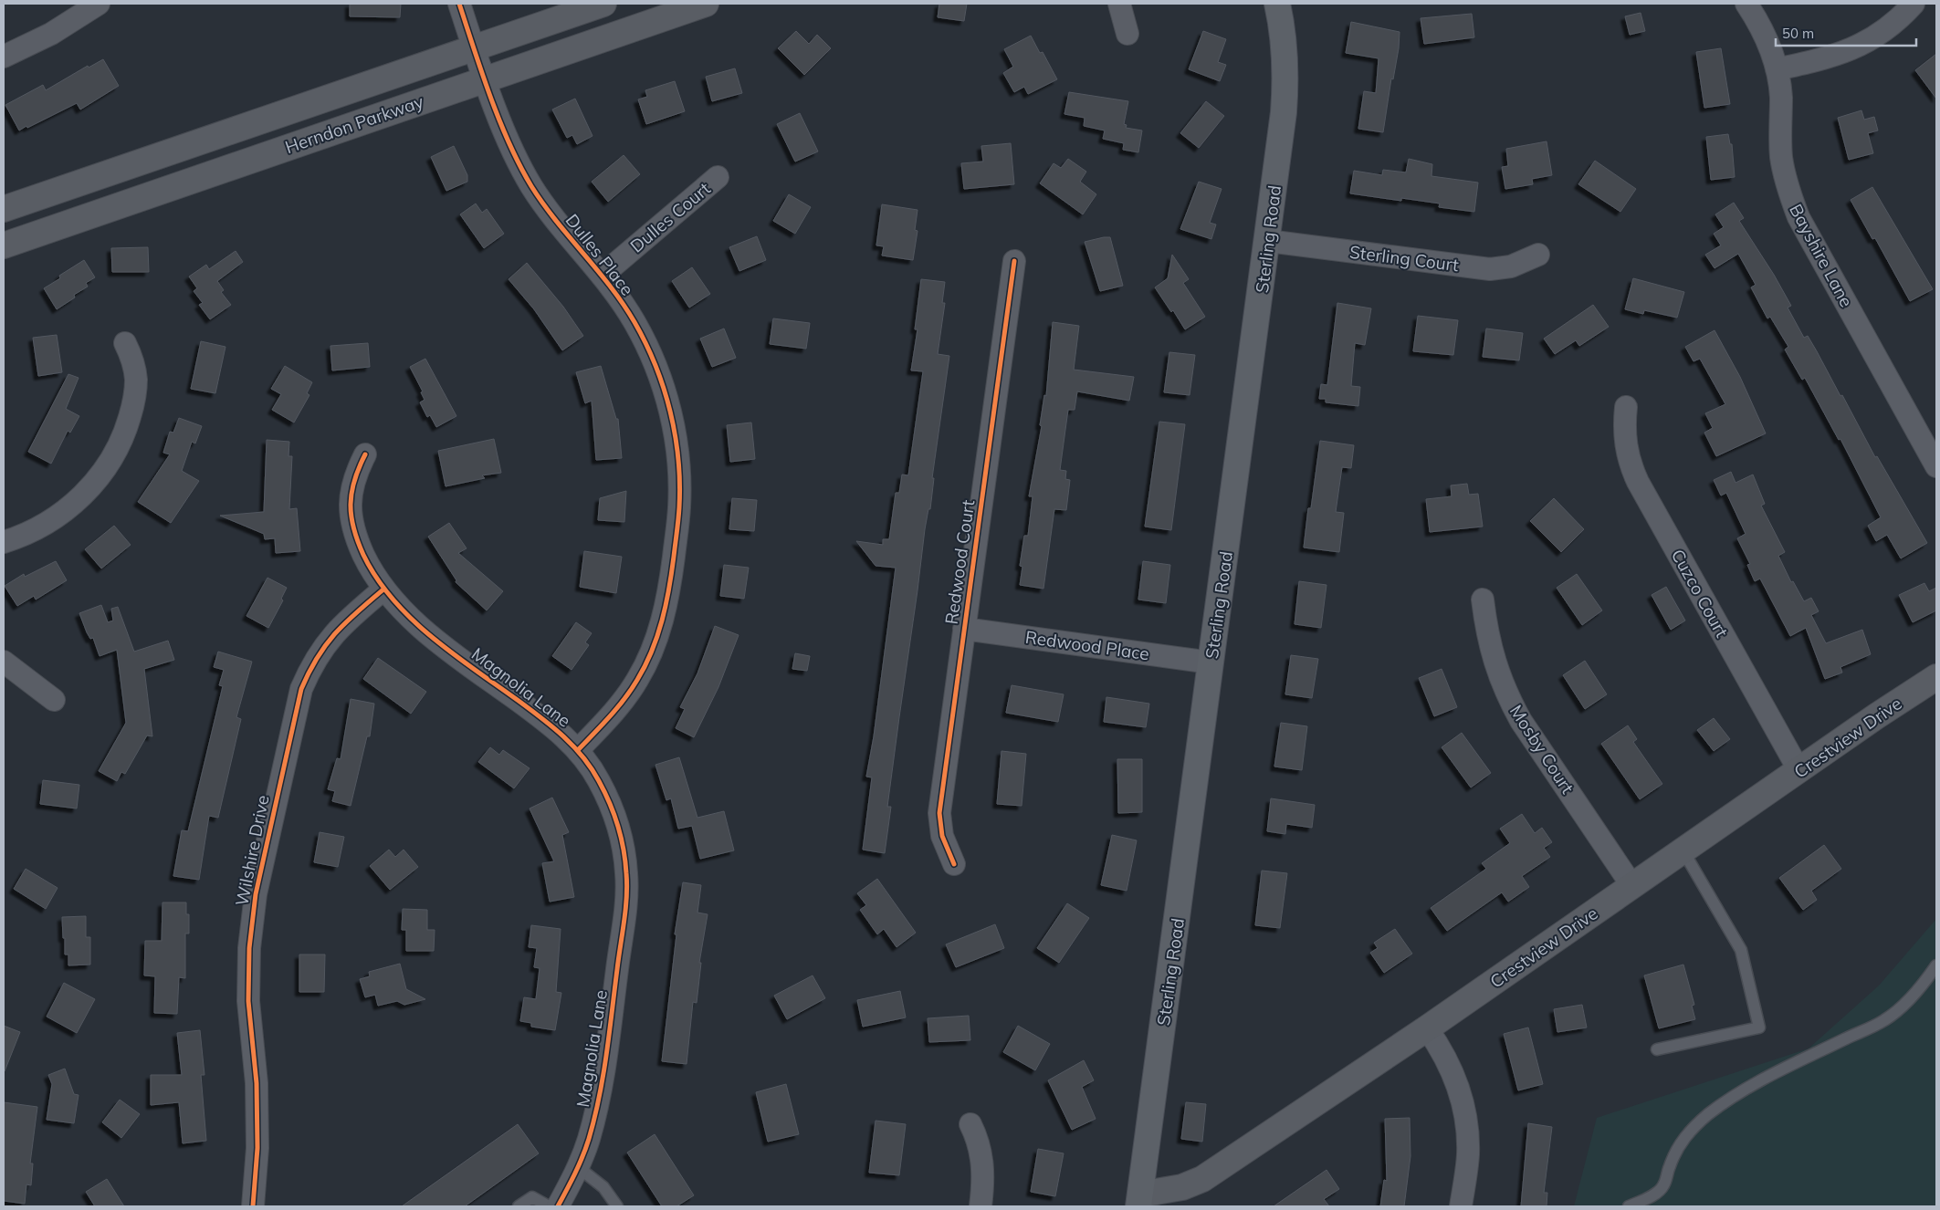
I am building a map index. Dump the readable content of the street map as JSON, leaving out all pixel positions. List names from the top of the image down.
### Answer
{
  "streets": {
    "main road": ["Herndon Parkway", "Sterling Road", "Crestview Drive"],
    "street": [
      "Dulles Court",
      "Dulles Place",
      "Bayshire Lane",
      "Sterling Court",
      "Redwood Court",
      "Cuzco Court",
      "Redwood Place",
      "Magnolia Lane",
      "Mosby Court",
      "Wilshire Drive"
    ]
  },
  "crossings": [
    ["Herndon Parkway", "Dulles Place"],
    ["Dulles Court", "Dulles Place"],
    ["Sterling Road", "Sterling Court"],
    ["Sterling Road", "Redwood Place"],
    ["Sterling Road", "Crestview Drive"],
    ["Dulles Place", "Magnolia Lane"],
    ["Redwood Court", "Redwood Place"],
    ["Cuzco Court", "Crestview Drive"],
    ["Magnolia Lane", "Wilshire Drive"],
    ["Crestview Drive", "Mosby Court"]
  ],
  "scale_bar": "50 m"
}
